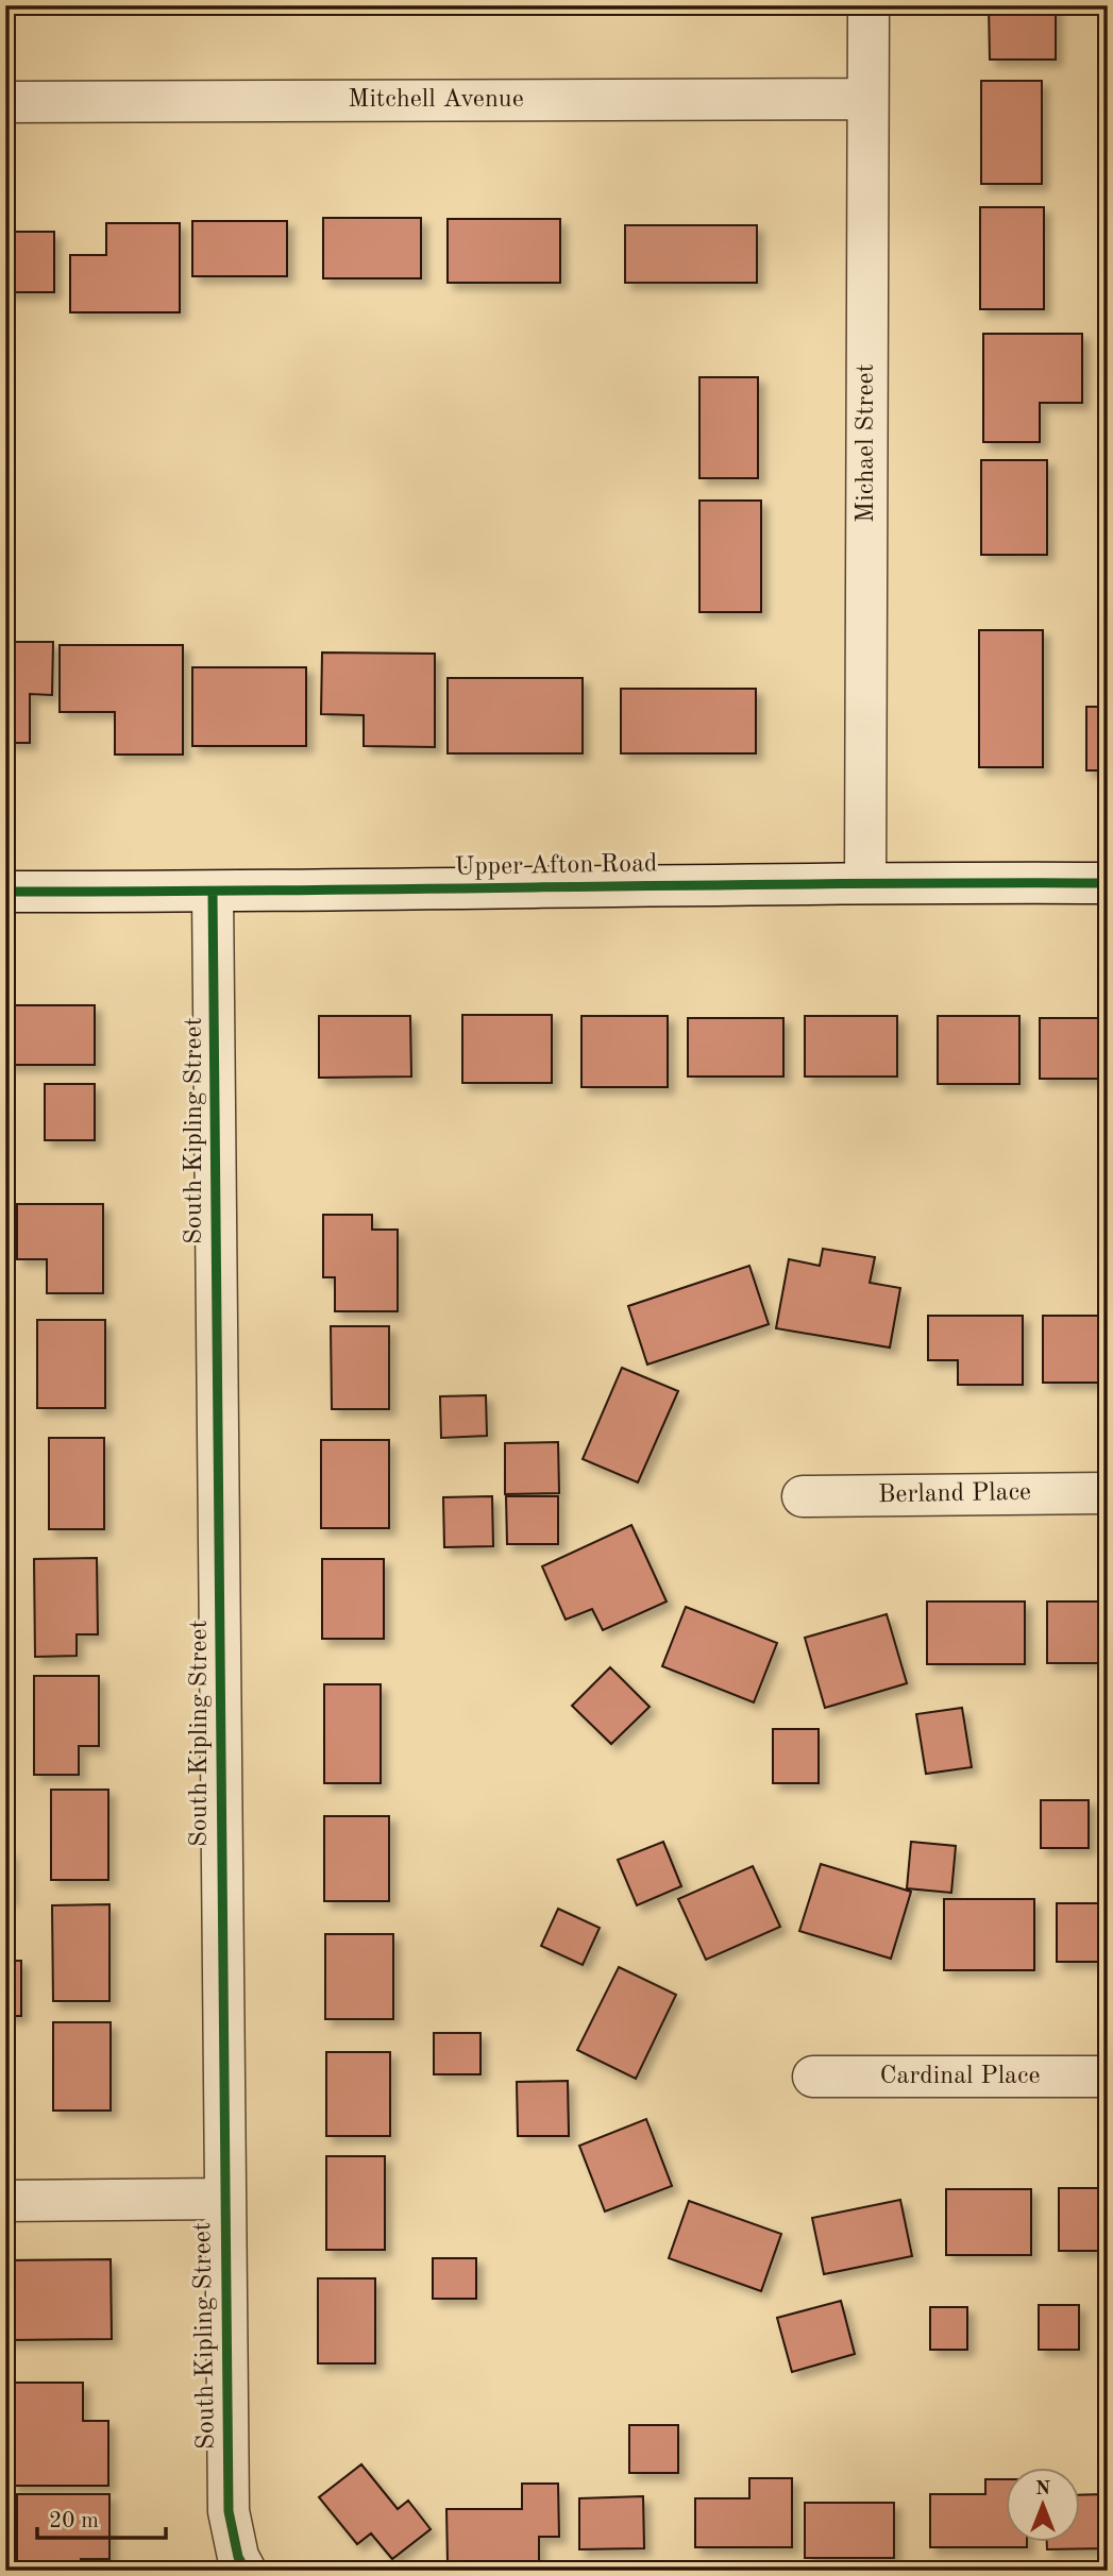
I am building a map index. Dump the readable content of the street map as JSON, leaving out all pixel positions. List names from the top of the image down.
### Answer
{
  "streets": {
    "street": [
      "Mitchell Avenue",
      "Michael Street",
      "Upper Afton Road",
      "South Kipling Street",
      "Berland Place",
      "Cardinal Place"
    ]
  },
  "crossings": [
    ["Mitchell Avenue", "Michael Street"],
    ["Michael Street", "Upper Afton Road"],
    ["Upper Afton Road", "South Kipling Street"]
  ],
  "scale_bar": "20 m",
  "north": "top"
}
